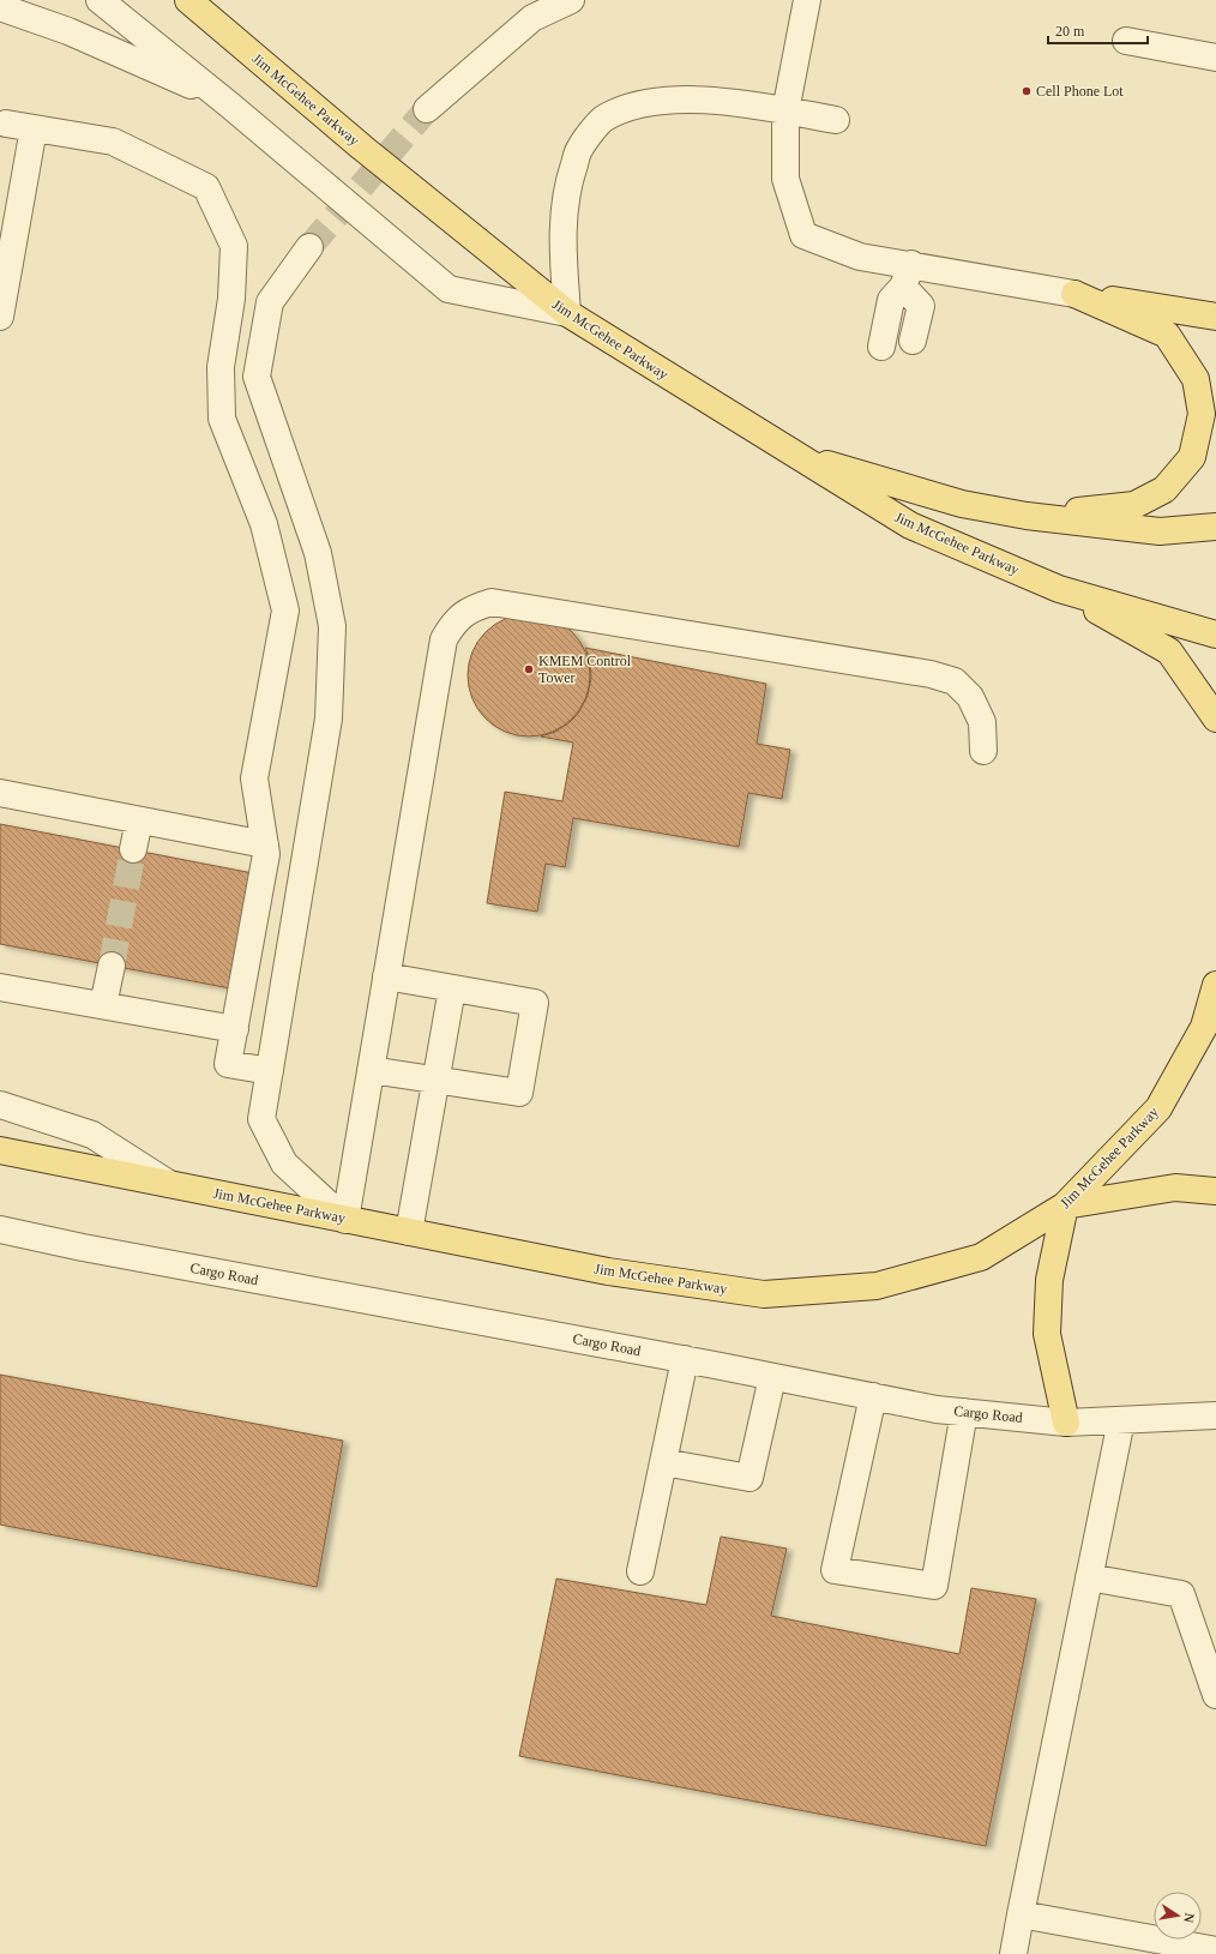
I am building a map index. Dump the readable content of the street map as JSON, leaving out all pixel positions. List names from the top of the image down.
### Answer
{
  "streets": {
    "main road": ["Jim McGehee Parkway"],
    "street": ["Cargo Road"]
  },
  "places": ["Cell Phone Lot", "KMEM Control Tower"],
  "scale_bar": "20 m",
  "north": "right"
}
